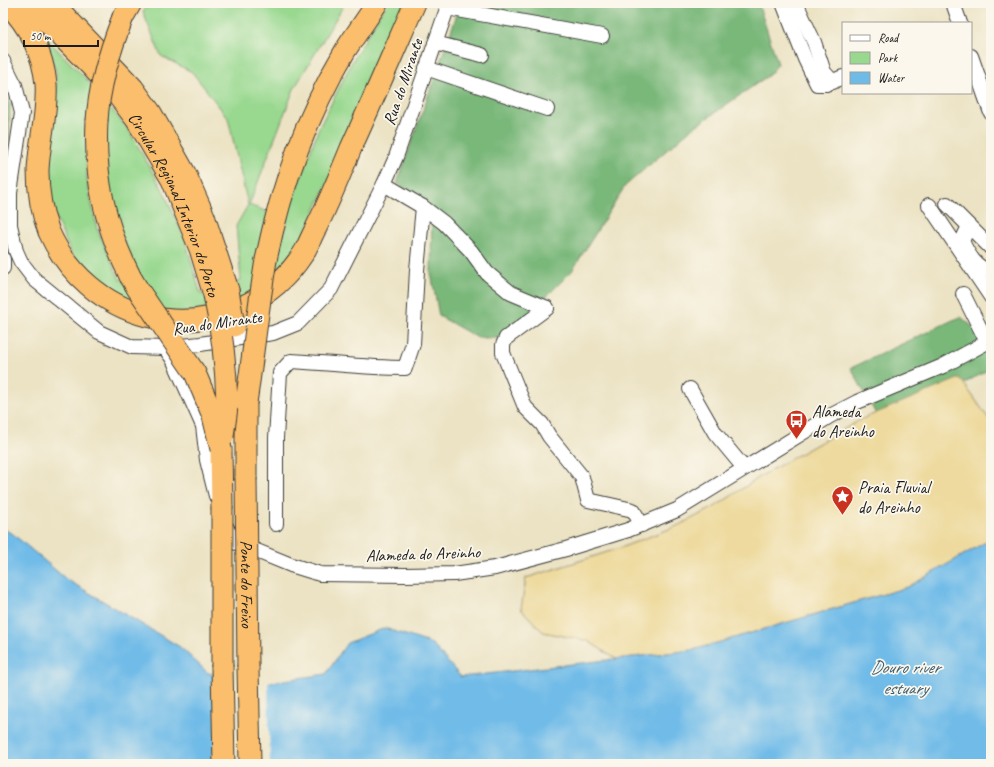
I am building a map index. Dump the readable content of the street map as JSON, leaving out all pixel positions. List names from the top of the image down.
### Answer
{
  "streets": {
    "highway": ["Circular Regional Interior do Porto", "Ponte do Freixo"],
    "street": ["Rua do Mirante", "Alameda do Areinho"]
  },
  "crossings": [
    ["Rua do Mirante", "Alameda do Areinho"],
    ["Circular Regional Interior do Porto", "Ponte do Freixo"]
  ],
  "water": ["Douro river estuary"],
  "places": {
    "bus stop": ["Alameda do Areinho"],
    "place": ["Praia Fluvial do Areinho"]
  },
  "legend": ["Road", "Park", "Water"],
  "scale_bar": "50 m"
}
